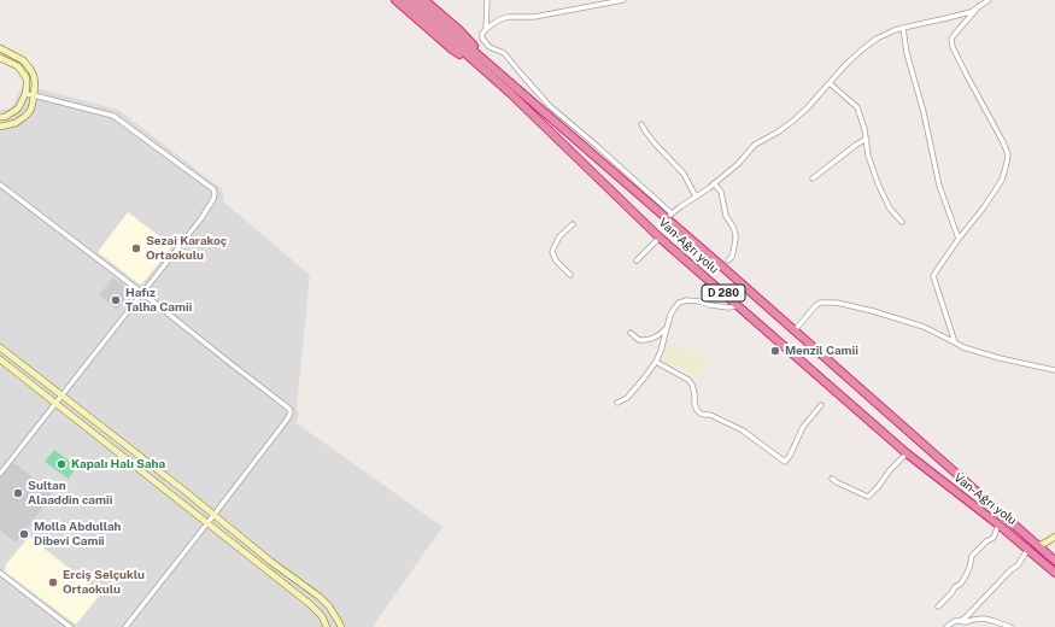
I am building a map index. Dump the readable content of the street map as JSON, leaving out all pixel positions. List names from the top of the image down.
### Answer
{
  "streets": {
    "highway": ["Van-Ağrı yolu", "D 280"]
  },
  "crossings": [
    ["Van-Ağrı yolu", "D 280"]
  ],
  "places": [
    "Sezai Karakoç Ortaokulu",
    "Hafız Talha Camii",
    "Menzil Camii",
    "Kapalı Halı Saha",
    "Sultan Alaaddin camii",
    "Molla Abdullah Dibevi Camii",
    "Erciş Selçuklu Ortaokulu"
  ]
}
